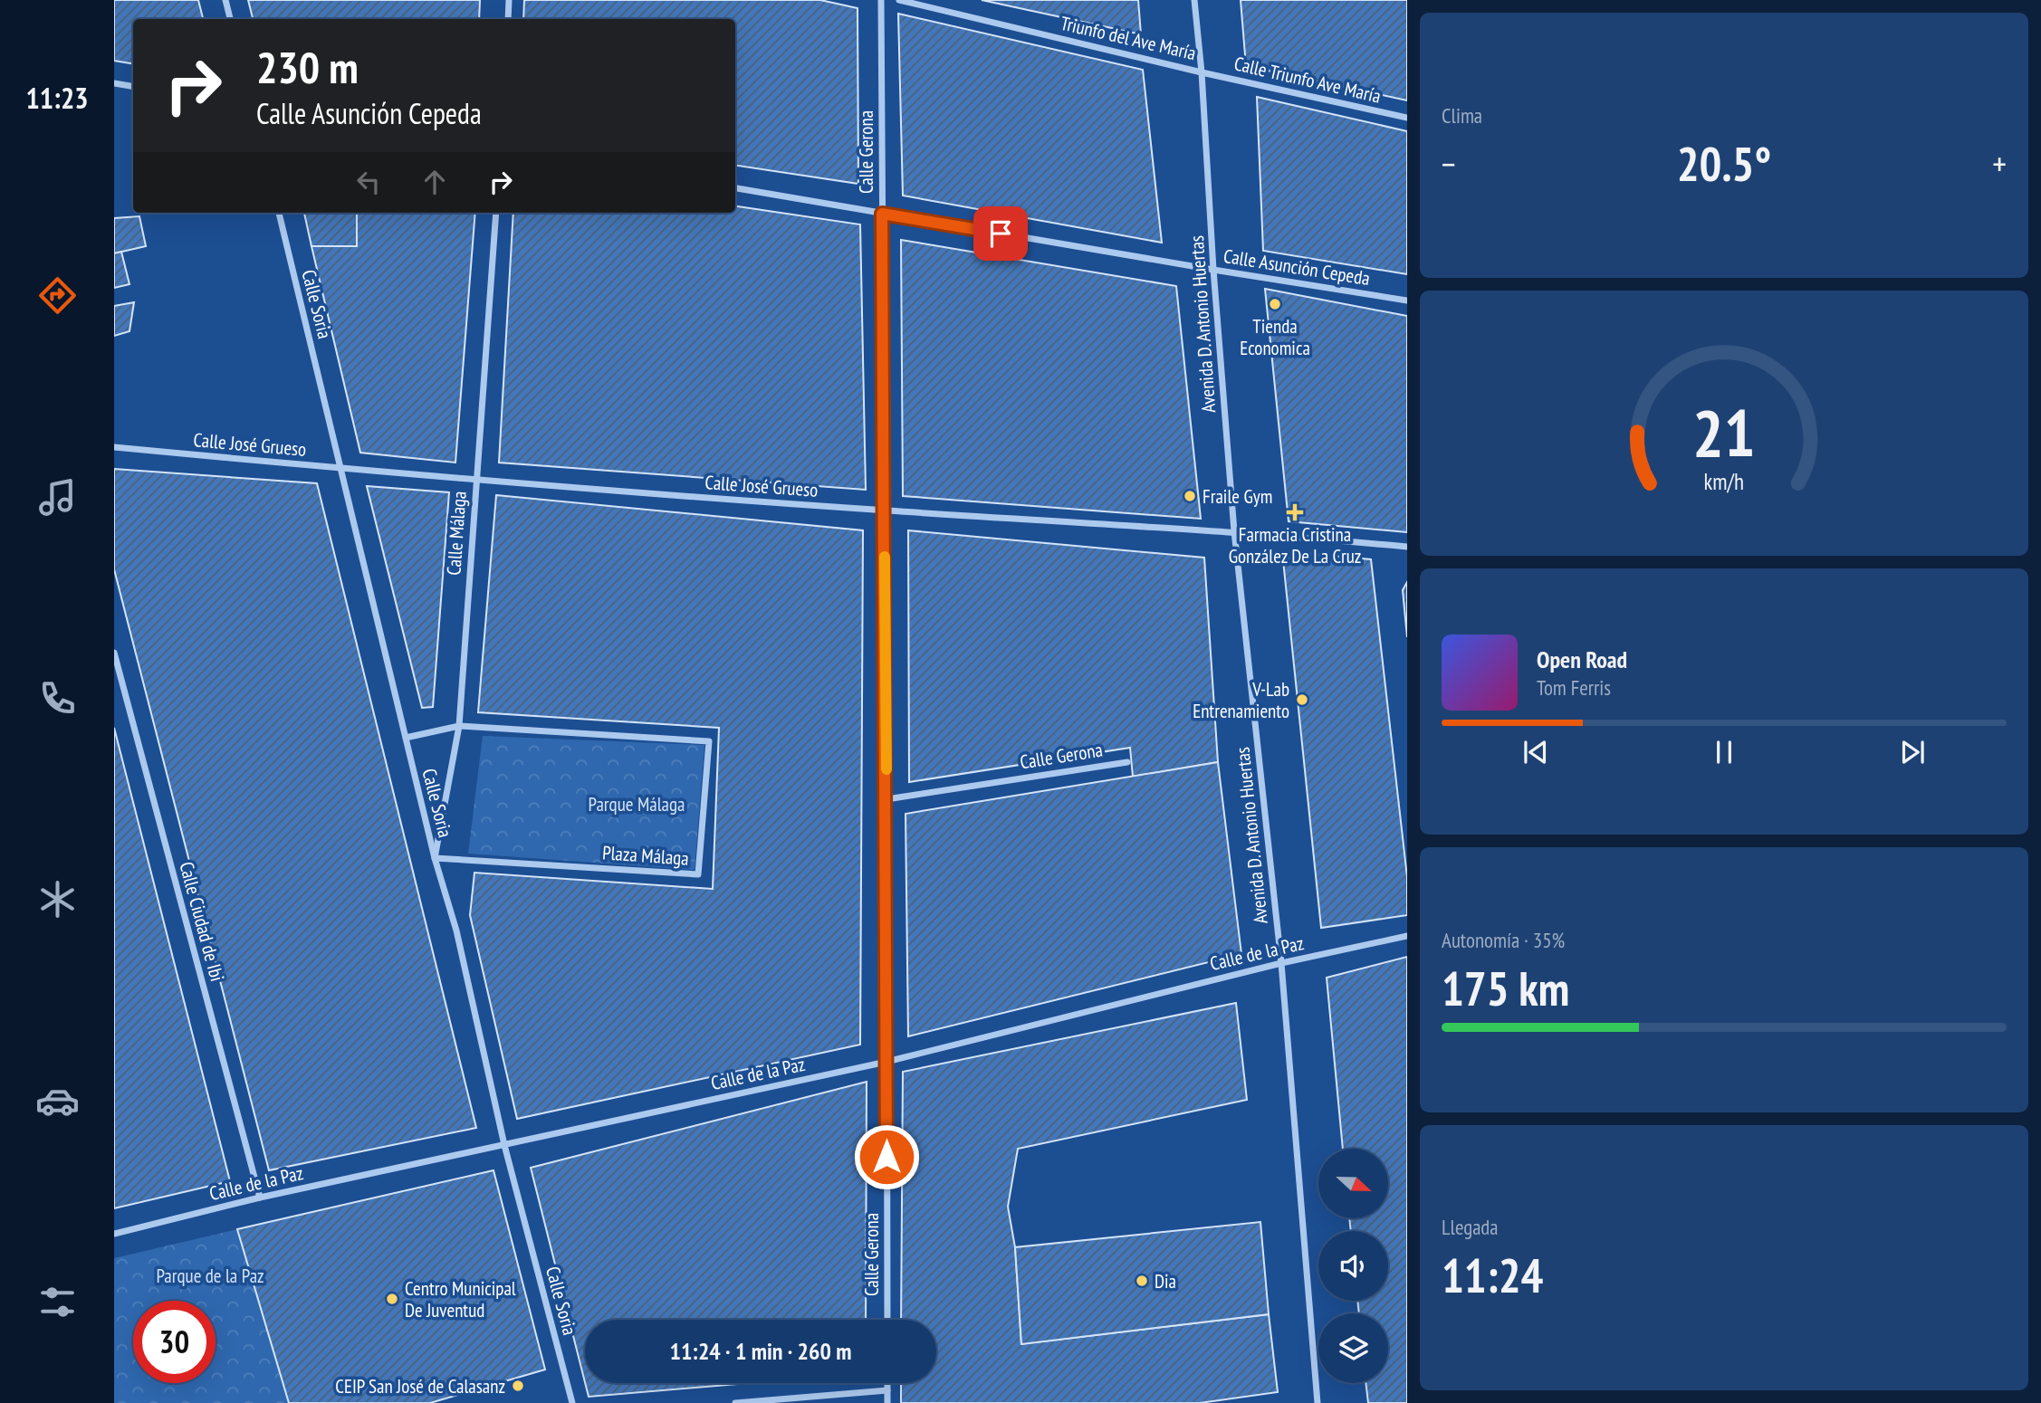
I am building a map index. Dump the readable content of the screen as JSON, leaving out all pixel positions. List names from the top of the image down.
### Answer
{
  "streets": {
    "street": [
      "Triunfo del Ave María",
      "Calle Triunfo Ave María",
      "Calle Gerona",
      "Calle Asunción Cepeda",
      "Calle Soria",
      "Avenida D. Antonio Huertas",
      "Calle José Grueso",
      "Calle Málaga",
      "Plaza Málaga",
      "Calle Ciudad de Ibi",
      "Calle de la Paz"
    ]
  },
  "crossings": [
    ["Triunfo del Ave María", "Calle Triunfo Ave María"],
    ["Triunfo del Ave María", "Avenida D. Antonio Huertas"],
    ["Calle Triunfo Ave María", "Avenida D. Antonio Huertas"],
    ["Calle Gerona", "Calle Asunción Cepeda"],
    ["Calle Gerona", "Calle José Grueso"],
    ["Calle Gerona", "Calle de la Paz"],
    ["Calle Asunción Cepeda", "Avenida D. Antonio Huertas"],
    ["Calle Soria", "Calle José Grueso"],
    ["Calle Soria", "Calle Málaga"],
    ["Calle Soria", "Plaza Málaga"],
    ["Calle Soria", "Calle de la Paz"],
    ["Avenida D. Antonio Huertas", "Calle José Grueso"],
    ["Avenida D. Antonio Huertas", "Calle de la Paz"],
    ["Calle José Grueso", "Calle Málaga"],
    ["Calle Málaga", "Plaza Málaga"],
    ["Calle Ciudad de Ibi", "Calle de la Paz"]
  ],
  "parks": ["Parque Málaga", "Parque de la Paz"],
  "places": {
    "other": [
      "Tienda Economica",
      "Fraile Gym",
      "V-Lab Entrenamiento",
      "Dia",
      "Centro Municipal De Juventud",
      "CEIP San José de Calasanz"
    ],
    "health": ["Farmacia Cristina González De La Cruz"]
  },
  "north": "right",
  "page": {
    "tabs": "11:23",
    "tile": [
      "Clima",
      ["Autonomía · 35%", "175 km"],
      ["Llegada", "11:24"]
    ],
    "turn": ["230 m", "Calle Asunción Cepeda"],
    "heat": ["−", "20.5°", "+"],
    "song": ["Open Road", "Tom Ferris"],
    "limit": "30",
    "trip": "11:24 · 1 min · 260 m",
    "gauge": ["21", "km/h"]
  }
}
